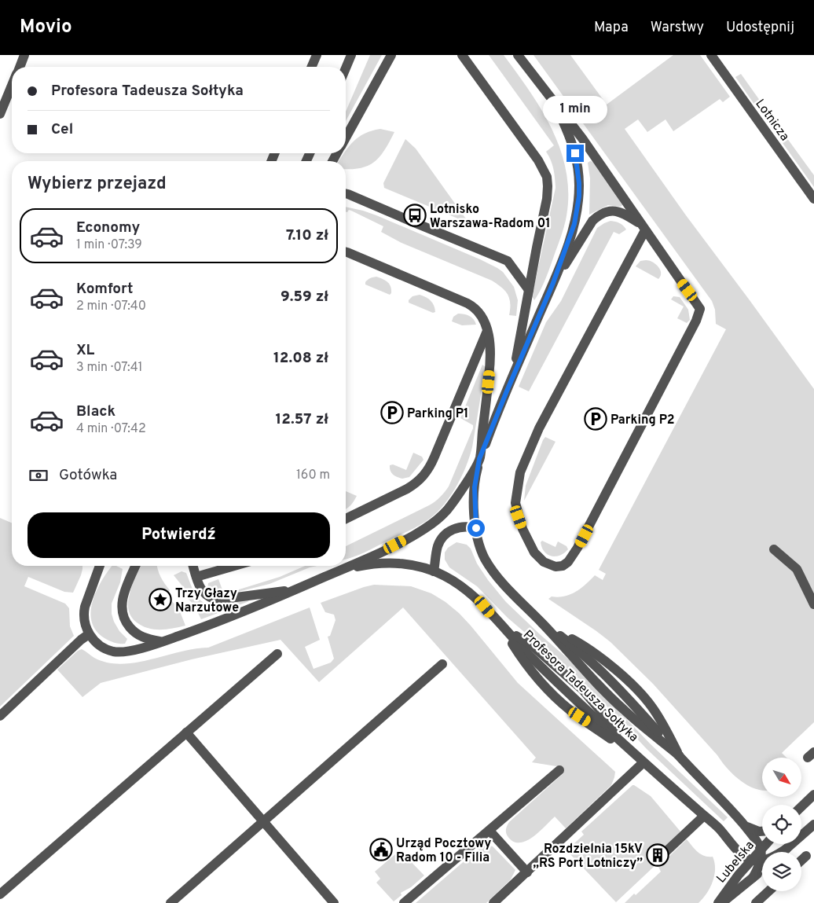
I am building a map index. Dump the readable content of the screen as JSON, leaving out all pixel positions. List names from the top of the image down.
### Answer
{
  "streets": {
    "street": ["Lotnicza", "Profesora Tadeusza Sołtyka", "Lubelska"]
  },
  "crossings": [
    ["Profesora Tadeusza Sołtyka", "Lubelska"]
  ],
  "places": {
    "bus stop": ["Lotnisko Warszawa-Radom 01"],
    "parking": ["Parking P1", "Parking P2"],
    "place": ["Trzy Głazy Narzutowe"],
    "public building": ["Urząd Pocztowy Radom 10 - Filia"],
    "building": ["Rozdzielnia 15kV „RS Port Lotniczy”"]
  },
  "north": "bottom right",
  "page": {
    "header": "Movio",
    "nav": ["Mapa", "Warstwy", "Udostępnij"],
    "banner": ["Profesora Tadeusza Sołtyka", "Cel"],
    "bubble": "1 min",
    "heading": "Wybierz przejazd",
    "list": [
      {
        "name": "Economy",
        "note": "1 min · 07:39",
        "value": "7.10 zł"
      },
      {
        "name": "Komfort",
        "note": "2 min · 07:40",
        "value": "9.59 zł"
      },
      {
        "name": "XL",
        "note": "3 min · 07:41",
        "value": "12.08 zł"
      },
      {
        "name": "Black",
        "note": "4 min · 07:42",
        "value": "12.57 zł"
      }
    ],
    "pay": ["Gotówka", "160 m"],
    "buttons": "Potwierdź"
  }
}
